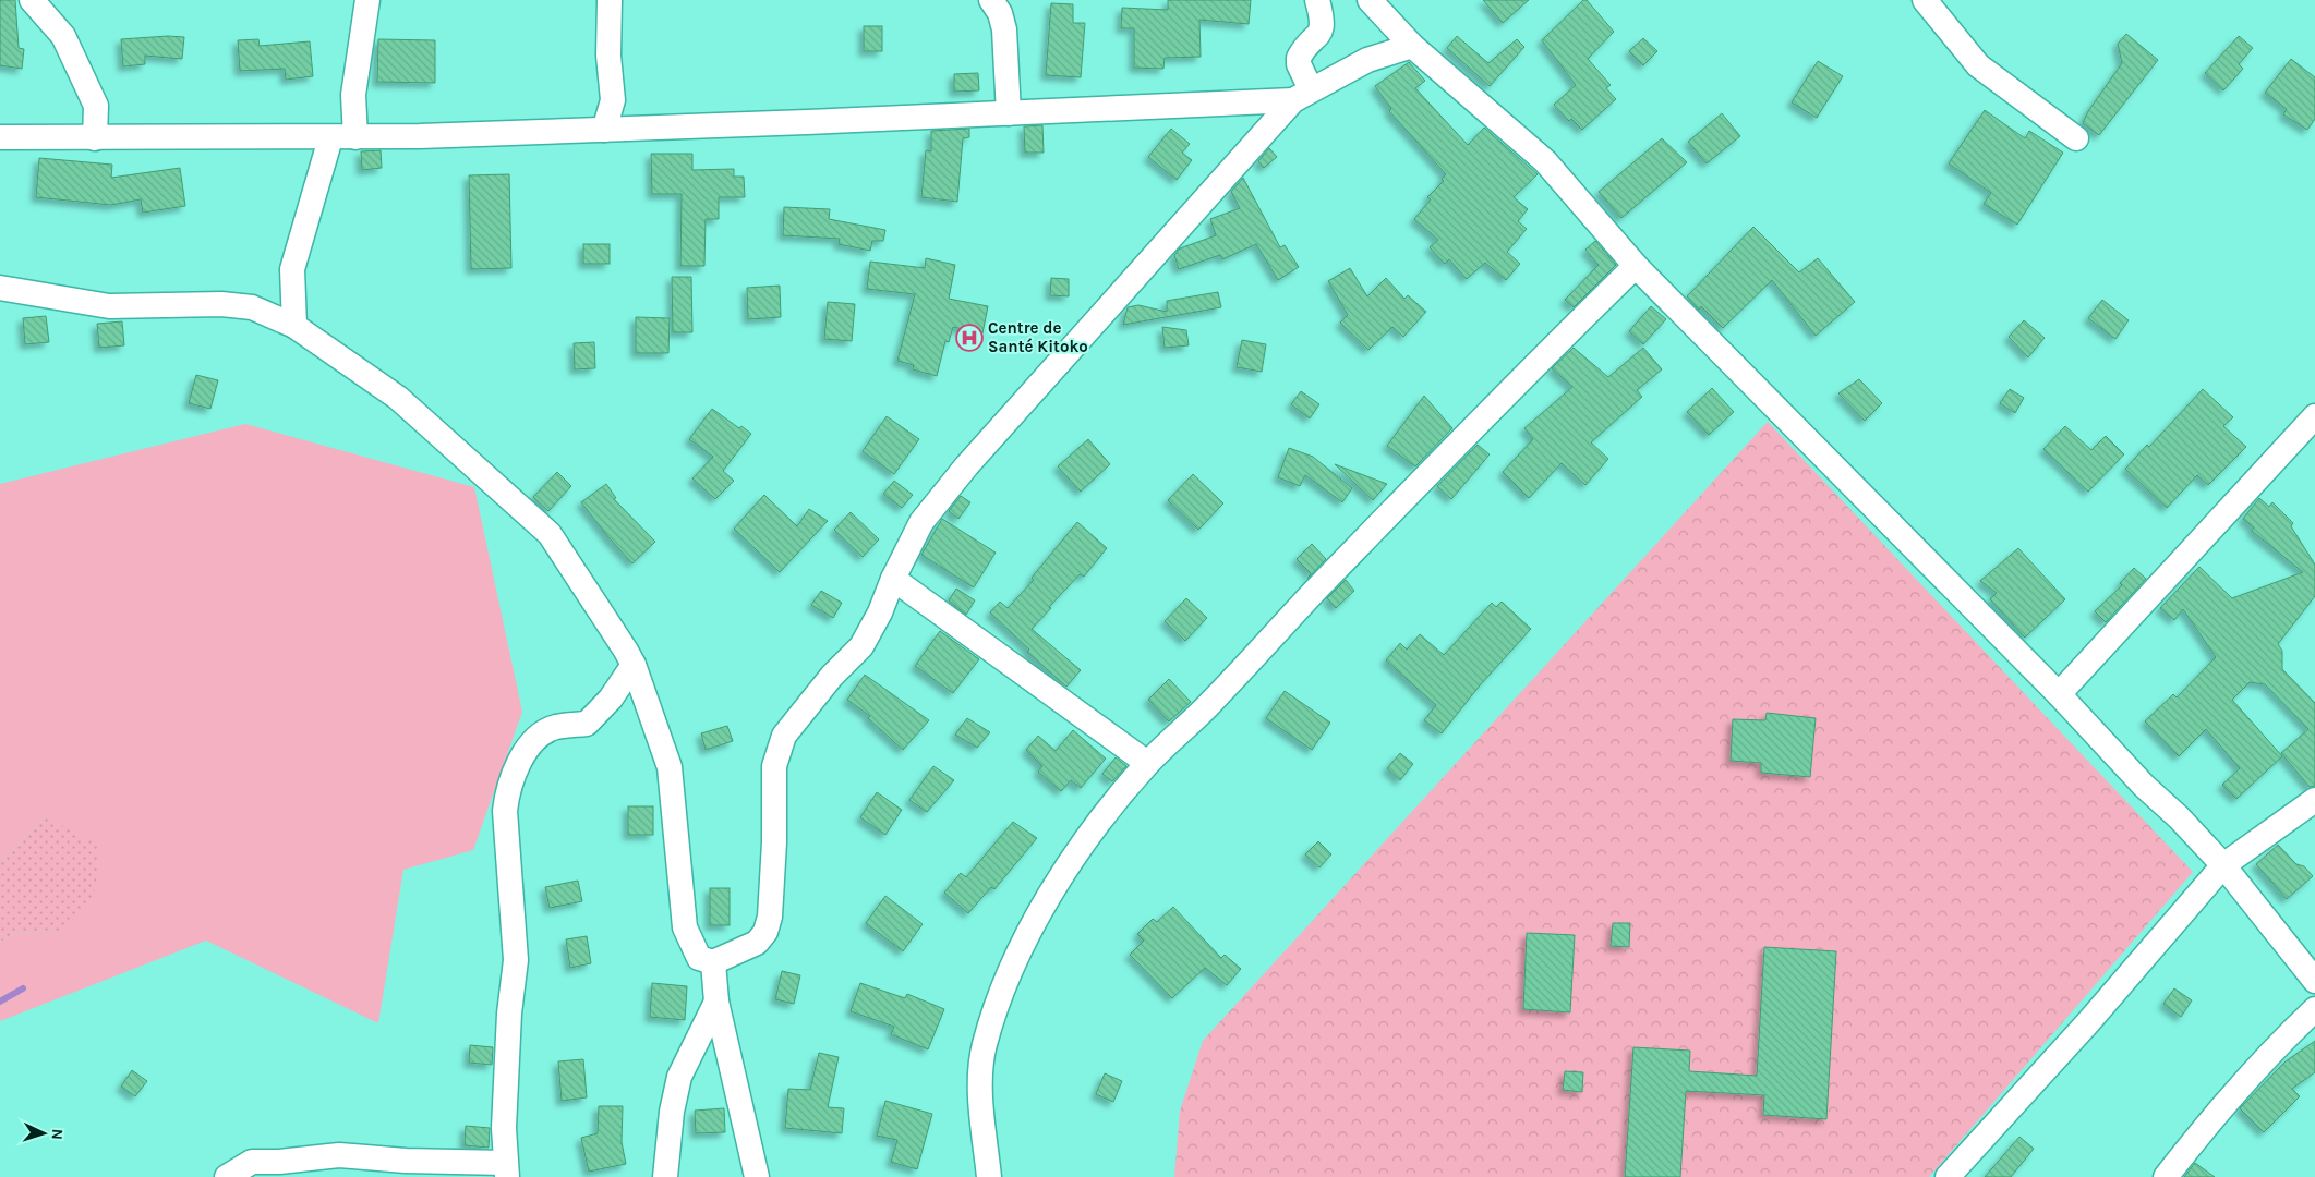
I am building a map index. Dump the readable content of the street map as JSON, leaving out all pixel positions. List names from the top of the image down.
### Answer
{
  "places": {
    "hospital": ["Centre de Santé Kitoko"]
  },
  "north": "right"
}
